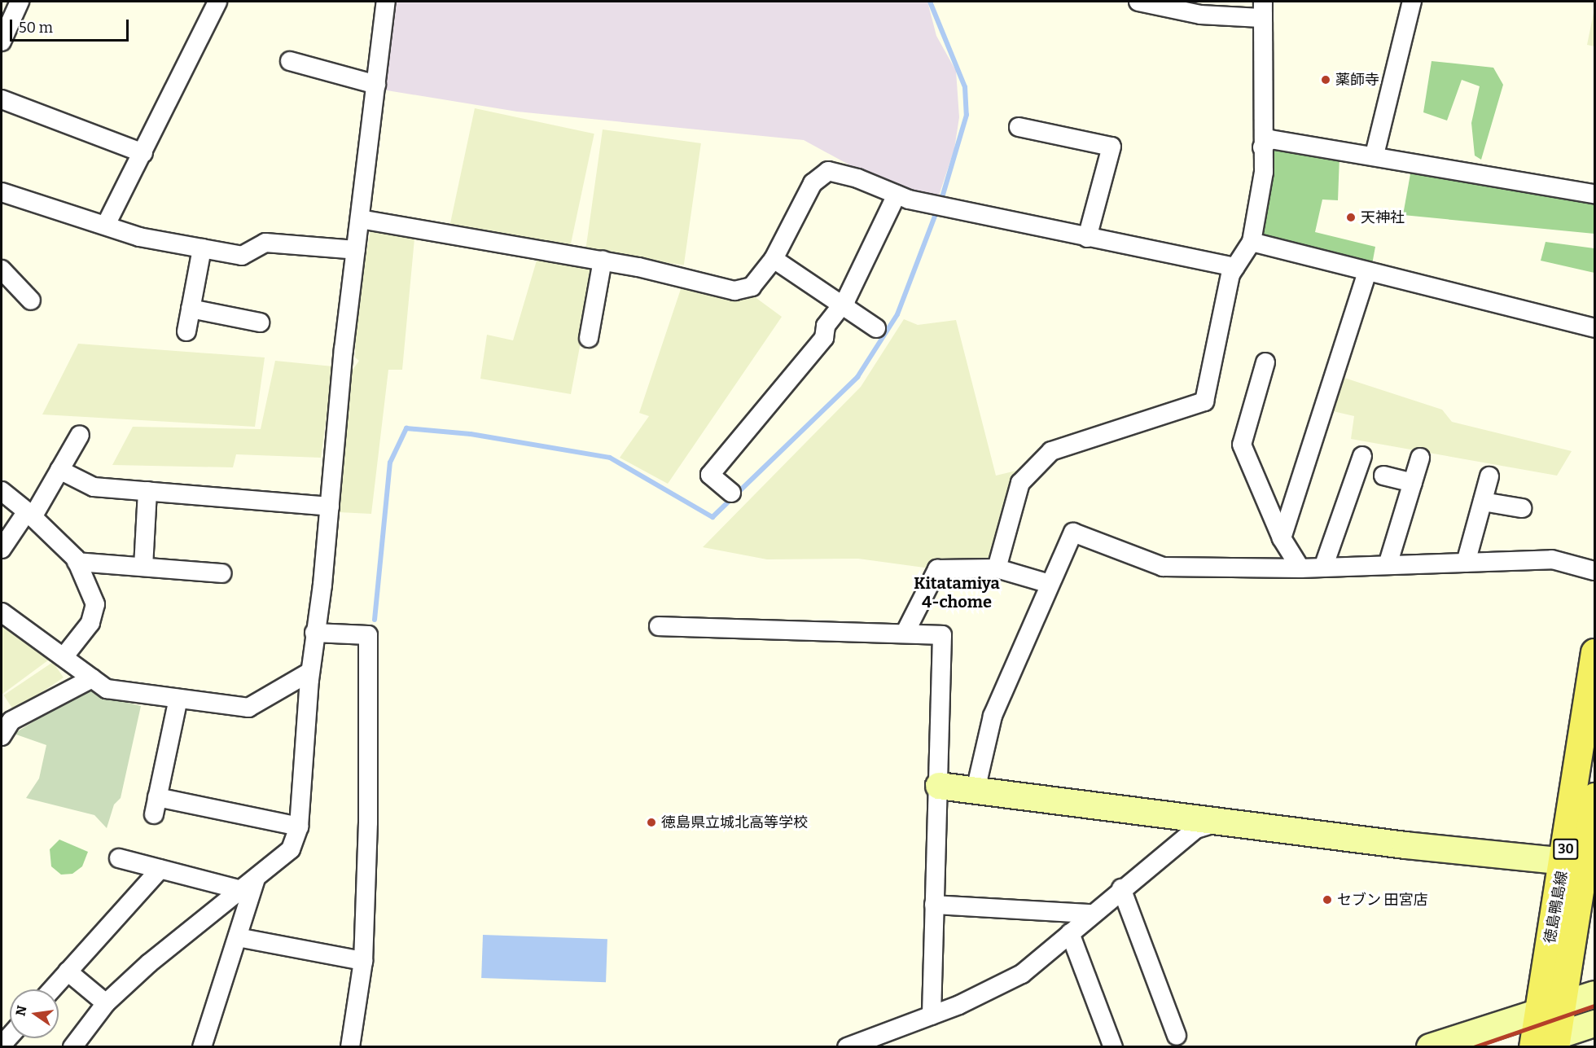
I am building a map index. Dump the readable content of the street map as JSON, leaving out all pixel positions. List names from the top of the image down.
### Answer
{
  "streets": {
    "main road": ["30", "徳島鴨島線"]
  },
  "districts": ["Kitatamiya 4-chome"],
  "places": [
    "薬師寺",
    "天神社",
    "徳島県立城北高等学校",
    "セブン 田宮店"
  ],
  "scale_bar": "50 m",
  "north": "left"
}
